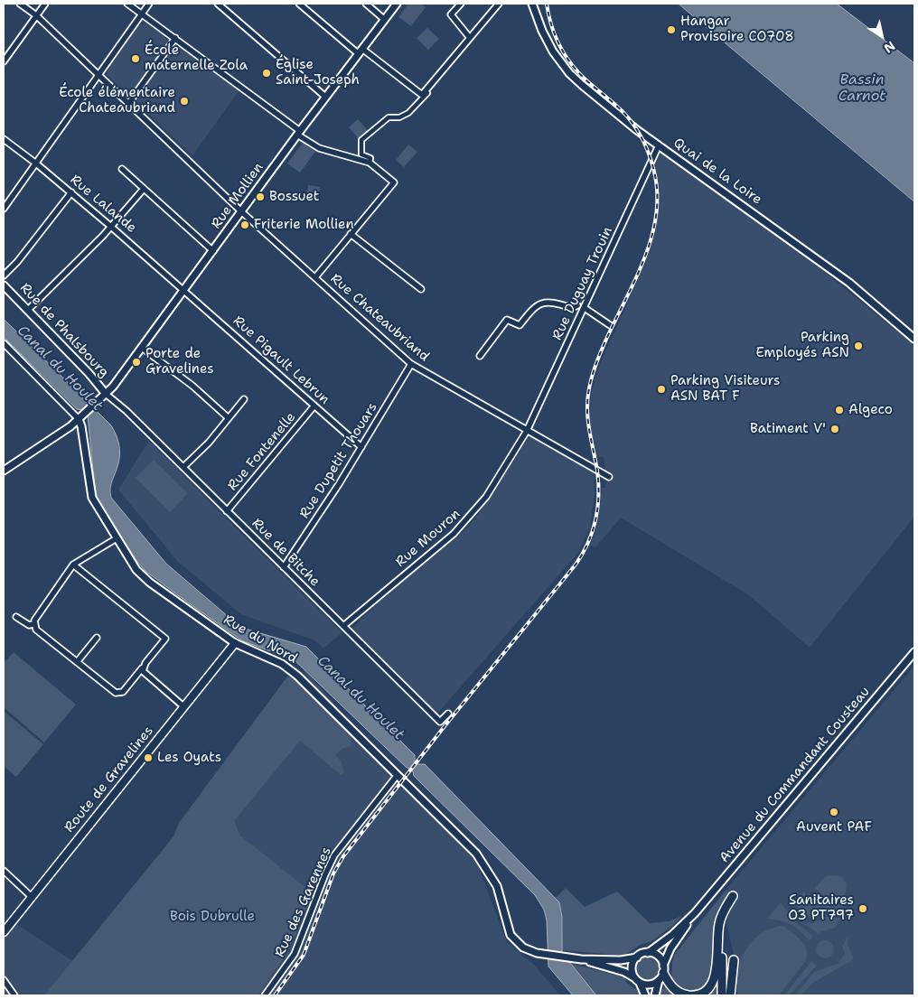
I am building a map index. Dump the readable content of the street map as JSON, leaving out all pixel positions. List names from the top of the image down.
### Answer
{
  "streets": {
    "main road": ["Route de Gravelines"],
    "street": [
      "Quai de la Loire",
      "Rue Mollien",
      "Rue Lalande",
      "Rue Duguay Trouin",
      "Rue Chateaubriand",
      "Rue de Phalsbourg",
      "Rue Pigault Lebrun",
      "Rue Fontenelle",
      "Rue Dupetit Thouars",
      "Rue Mouron",
      "Rue de Bitche",
      "Rue du Nord",
      "Avenue du Commandant Cousteau",
      "Rue des Garennes"
    ]
  },
  "crossings": [
    ["Quai de la Loire", "Rue Duguay Trouin"],
    ["Rue Mollien", "Rue Lalande"],
    ["Rue Mollien", "Rue Chateaubriand"],
    ["Rue Mollien", "Rue de Phalsbourg"],
    ["Rue Mollien", "Rue Pigault Lebrun"],
    ["Rue Mollien", "Rue de Bitche"],
    ["Rue Mollien", "Rue du Nord"],
    ["Rue Lalande", "Rue Pigault Lebrun"],
    ["Rue Duguay Trouin", "Rue Chateaubriand"],
    ["Rue Duguay Trouin", "Rue Mouron"],
    ["Rue Chateaubriand", "Rue Dupetit Thouars"],
    ["Rue Chateaubriand", "Rue Mouron"],
    ["Rue de Phalsbourg", "Rue de Bitche"],
    ["Rue Pigault Lebrun", "Rue Fontenelle"],
    ["Rue Pigault Lebrun", "Rue Dupetit Thouars"],
    ["Rue Fontenelle", "Rue de Bitche"],
    ["Rue Dupetit Thouars", "Rue de Bitche"],
    ["Rue Mouron", "Rue de Bitche"],
    ["Rue du Nord", "Avenue du Commandant Cousteau"],
    ["Rue du Nord", "Route de Gravelines"],
    ["Rue du Nord", "Rue des Garennes"]
  ],
  "water": ["Bassin Carnot", "Canal du Houlet"],
  "parks": ["Bois Dubrulle"],
  "places": [
    "Hangar Provisoire CO708",
    "École maternelle Zola",
    "Église Saint-Joseph",
    "École élémentaire Chateaubriand",
    "Bossuet",
    "Friterie Mollien",
    "Parking Employés ASN",
    "Porte de Gravelines",
    "Parking Visiteurs ASN BAT F",
    "Algeco",
    "Batiment V'",
    "Les Oyats",
    "Auvent PAF",
    "Sanitaires O3 PT797"
  ],
  "north": "bottom right"
}
